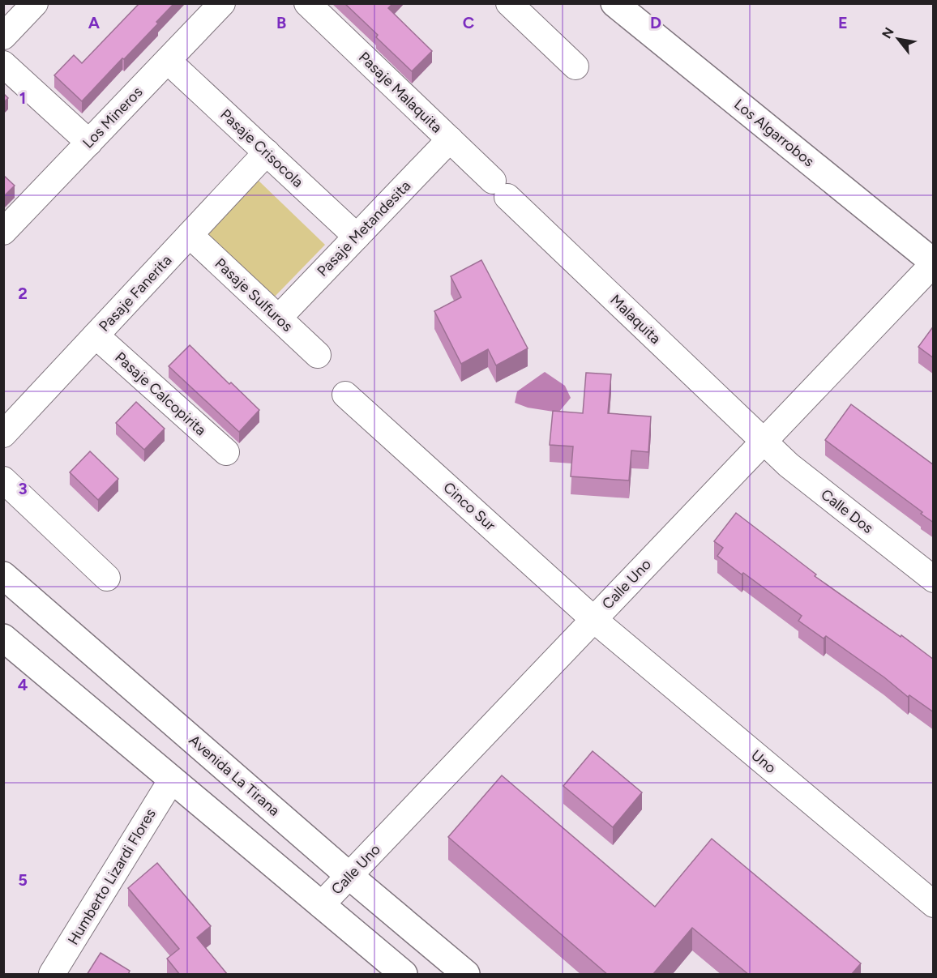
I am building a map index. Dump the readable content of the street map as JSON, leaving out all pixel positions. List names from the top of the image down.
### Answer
{
  "streets": {
    "main road": ["Los Algarrobos", "Avenida La Tirana"],
    "street": [
      "Pasaje Malaquita",
      "Los Mineros",
      "Pasaje Crisocola",
      "Pasaje Metandesita",
      "Pasaje Fanerita",
      "Pasaje Sulfuros",
      "Malaquita",
      "Pasaje Calcopirita",
      "Cinco Sur",
      "Calle Dos",
      "Calle Uno",
      "Uno",
      "Humberto Lizardi Flores"
    ]
  },
  "crossings": [
    ["Pasaje Malaquita", "Pasaje Metandesita"],
    ["Pasaje Malaquita", "Malaquita"],
    ["Los Mineros", "Pasaje Crisocola"],
    ["Los Algarrobos", "Calle Uno"],
    ["Pasaje Crisocola", "Pasaje Metandesita"],
    ["Pasaje Crisocola", "Pasaje Fanerita"],
    ["Pasaje Metandesita", "Pasaje Sulfuros"],
    ["Pasaje Fanerita", "Pasaje Sulfuros"],
    ["Pasaje Fanerita", "Pasaje Calcopirita"],
    ["Malaquita", "Calle Dos"],
    ["Malaquita", "Calle Uno"],
    ["Cinco Sur", "Calle Uno"],
    ["Cinco Sur", "Uno"],
    ["Calle Dos", "Calle Uno"],
    ["Calle Uno", "Uno"],
    ["Calle Uno", "Avenida La Tirana"]
  ],
  "north": "top left",
  "grid": {
    "columns": [
      "A",
      "B",
      "C",
      "D",
      "E"
    ],
    "rows": [
      "1",
      "2",
      "3",
      "4",
      "5"
    ]
  }
}
